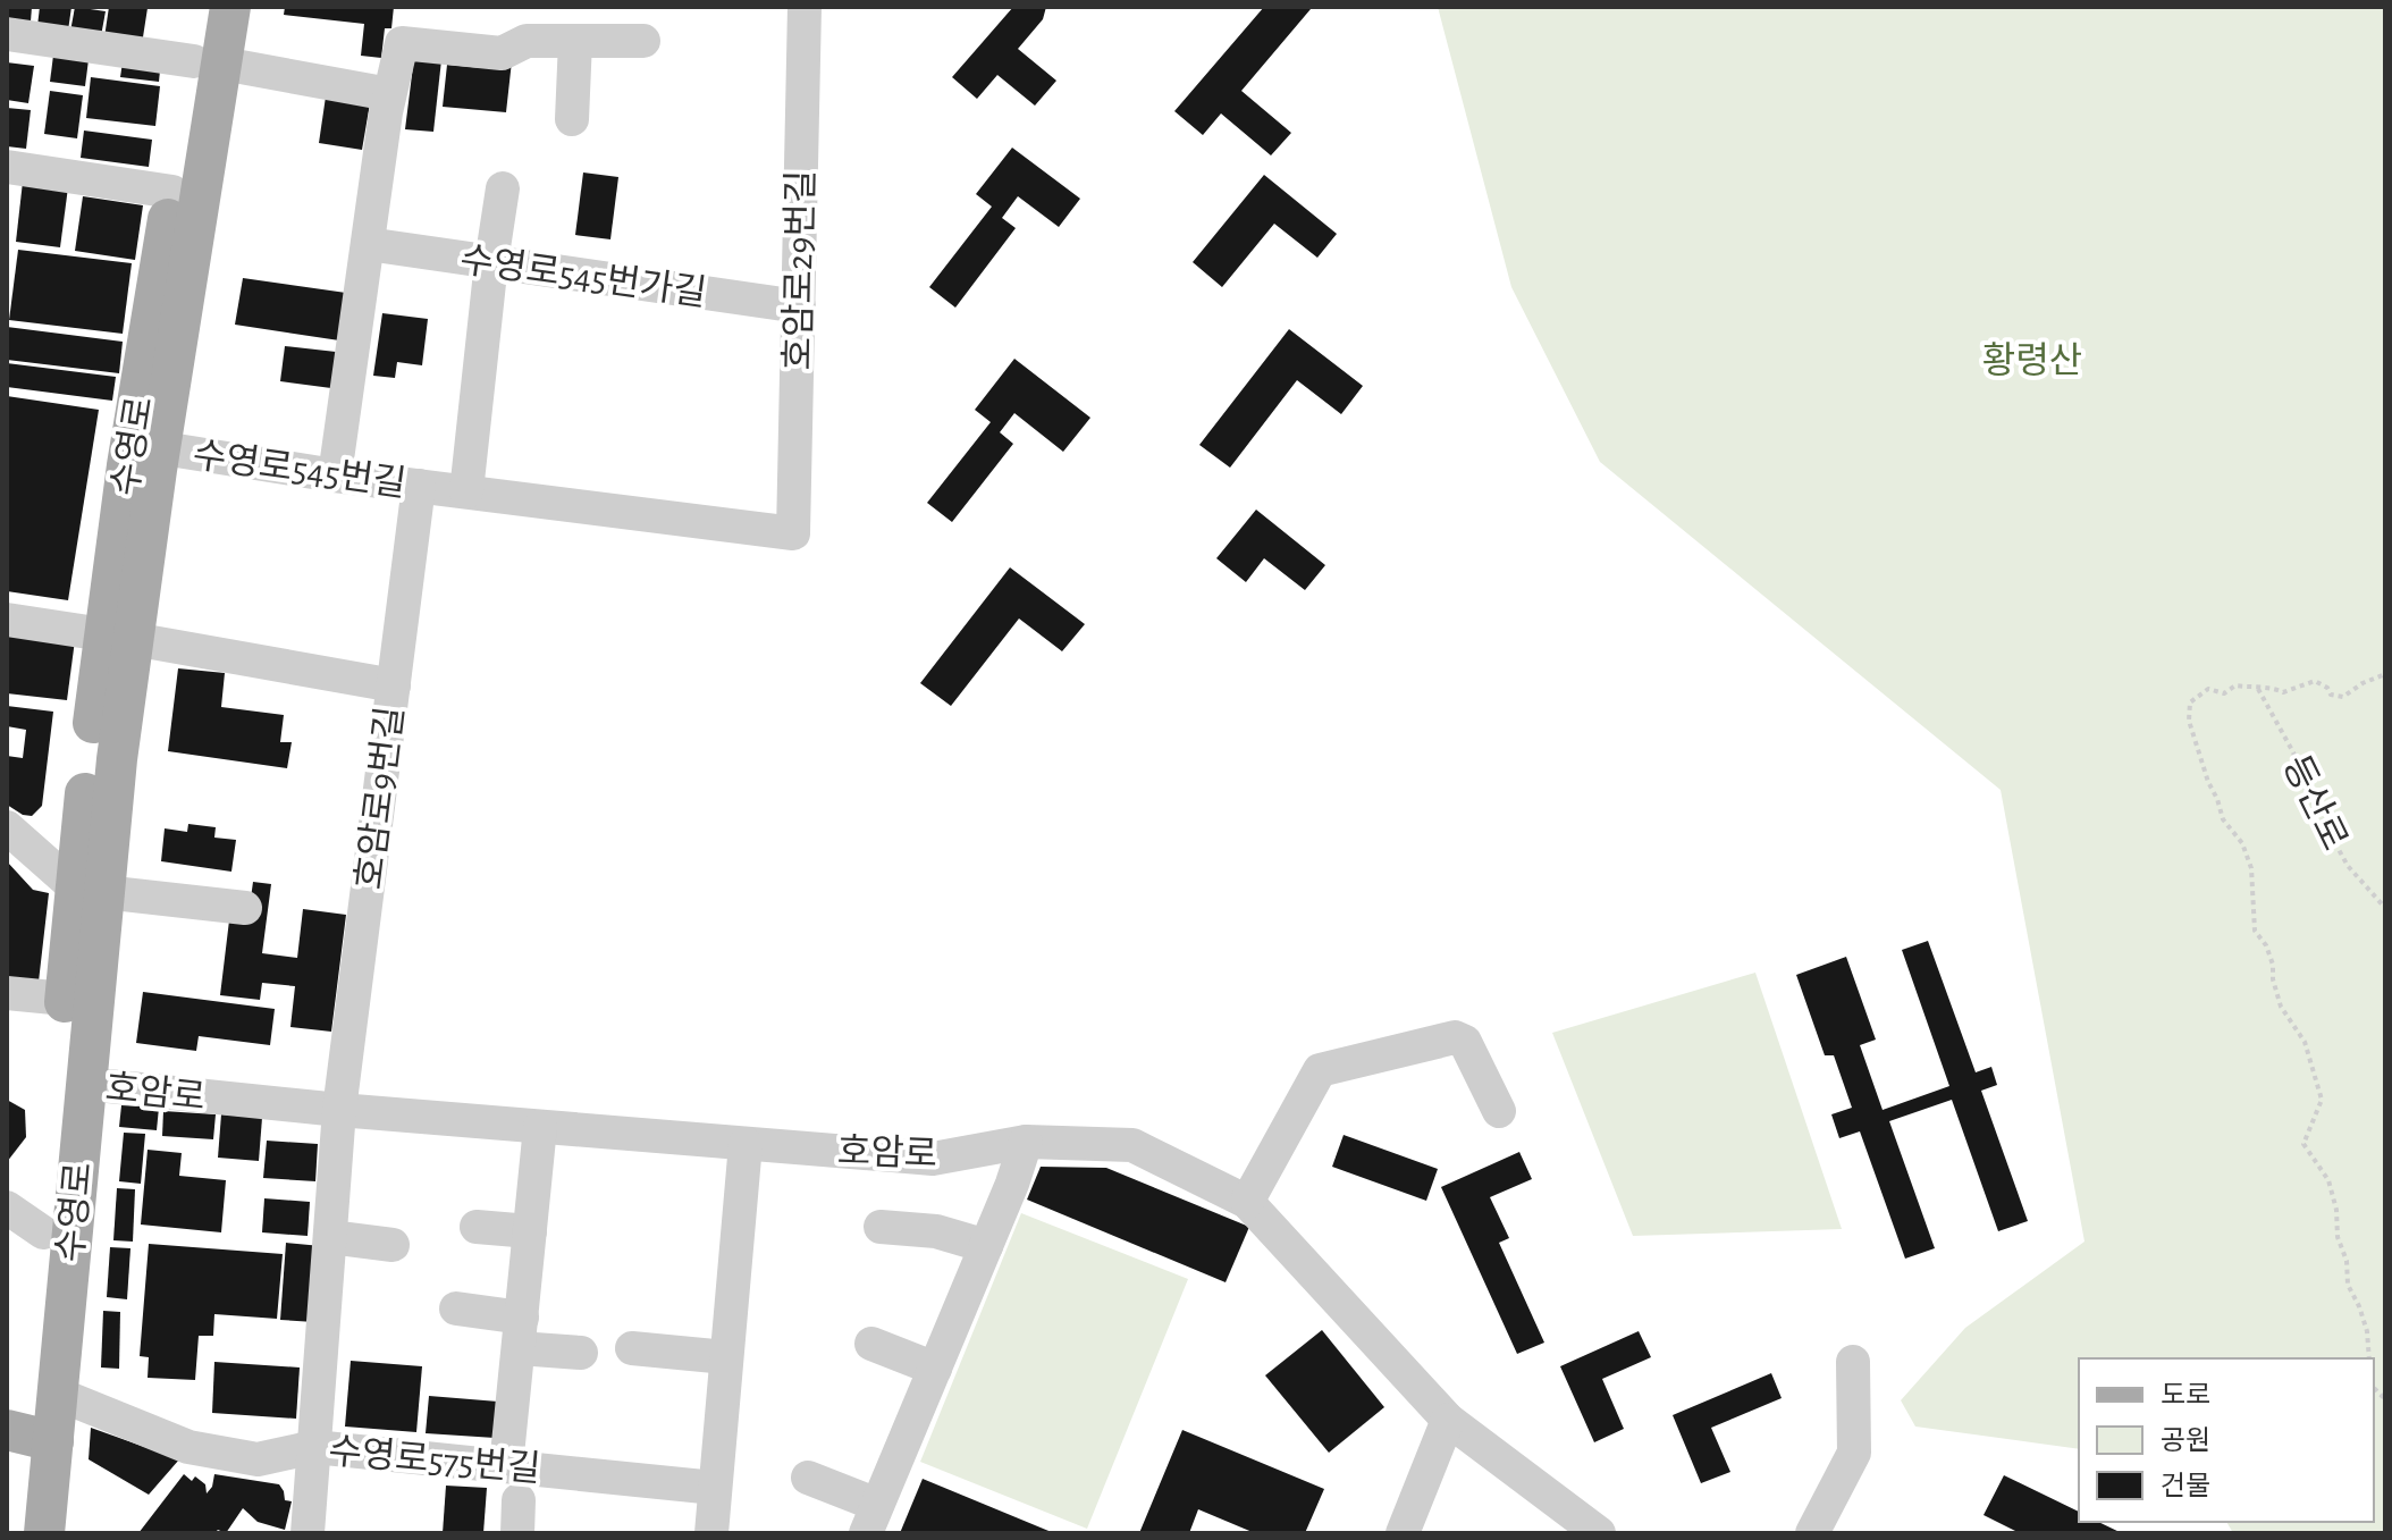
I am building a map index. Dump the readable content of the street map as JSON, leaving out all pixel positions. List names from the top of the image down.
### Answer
{
  "streets": {
    "main road": ["수영로"],
    "street": [
      "호암로29번길",
      "수영로545번가길",
      "수영로545번길",
      "호암로9번길",
      "호암로",
      "수영로575번길"
    ],
    "path": ["등산로"]
  },
  "crossings": [
    ["호암로29번길", "수영로545번가길"],
    ["호암로29번길", "수영로545번길"],
    ["수영로", "수영로545번길"],
    ["수영로", "호암로"],
    ["수영로", "수영로575번길"],
    ["수영로545번길", "호암로9번길"],
    ["호암로9번길", "호암로"],
    ["호암로9번길", "수영로575번길"]
  ],
  "parks": ["황령산"],
  "legend": ["도로", "공원", "건물"]
}
